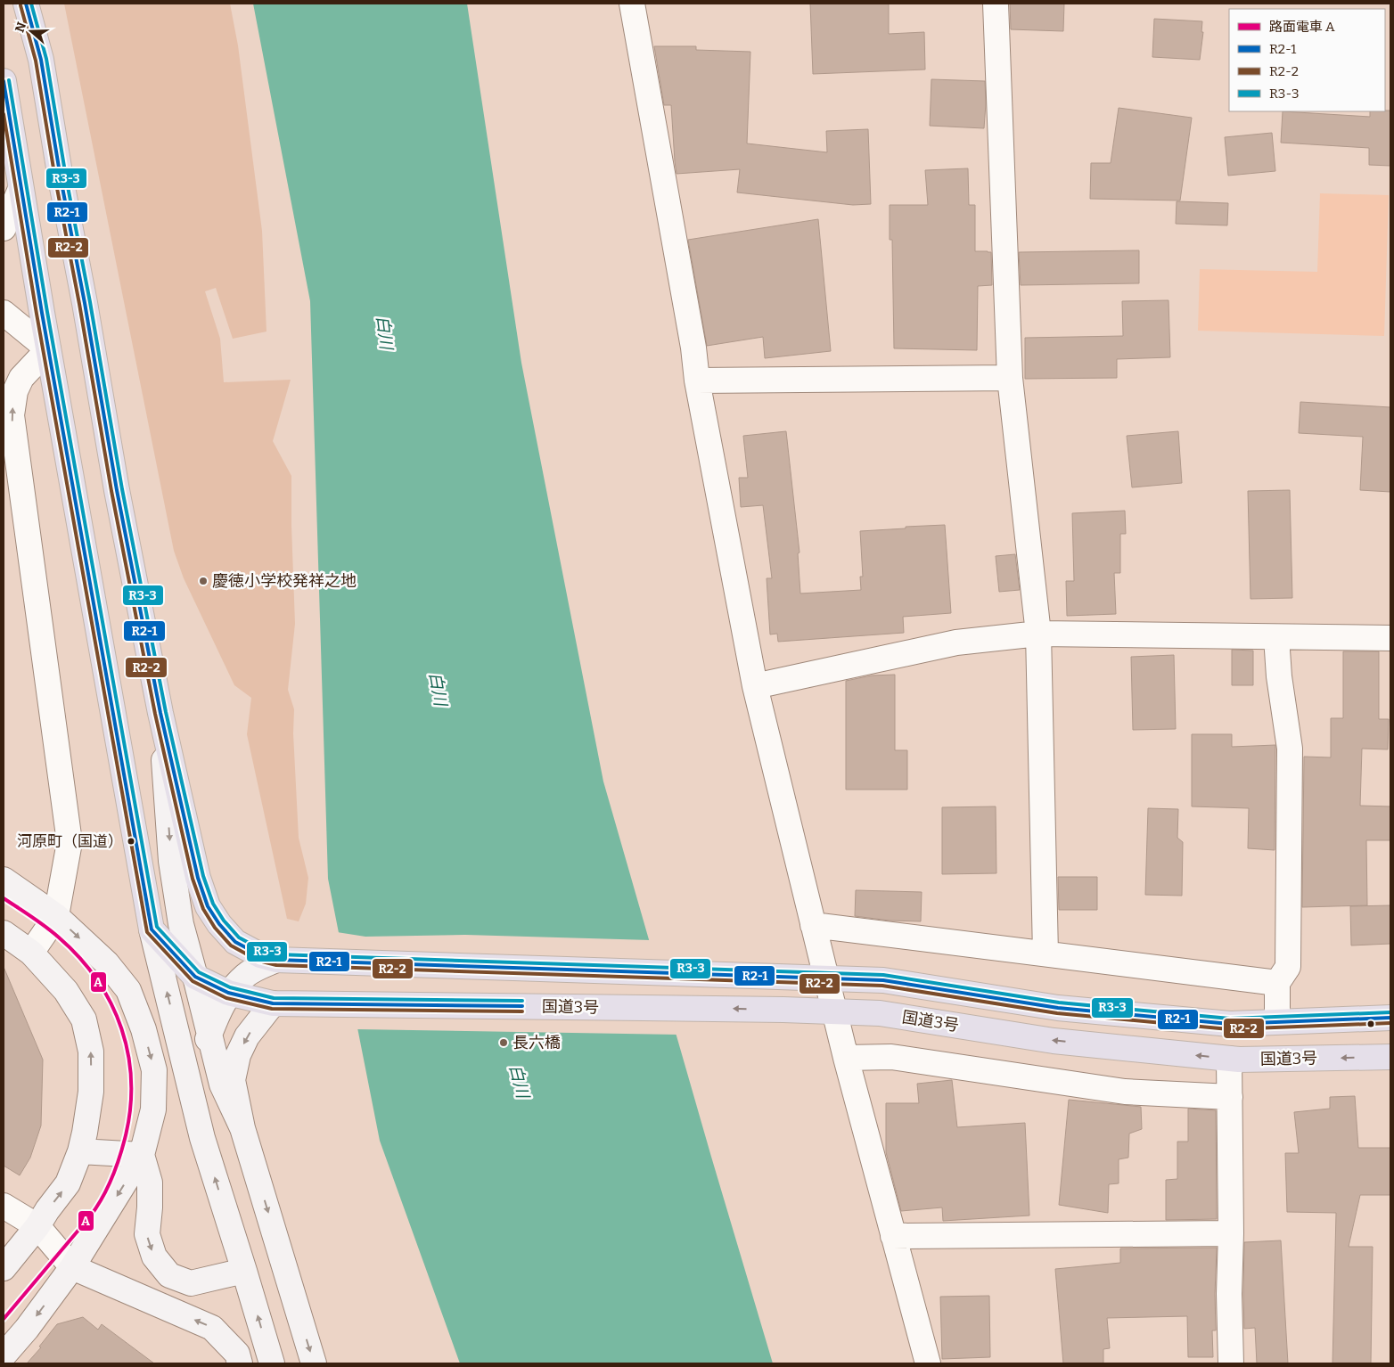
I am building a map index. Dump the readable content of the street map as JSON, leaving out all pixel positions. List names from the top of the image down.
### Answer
{
  "streets": {
    "highway": ["国道3号"]
  },
  "water": ["白川"],
  "places": ["慶徳小学校発祥之地", "河原町（国道）", "長六橋"],
  "lines": [
    "transit line R2-1",
    "transit line R3-3",
    "transit line R2-2",
    "tram line A"
  ],
  "legend": [
    "路面電車 A",
    "R2-1",
    "R2-2",
    "R3-3"
  ],
  "north": "left"
}
